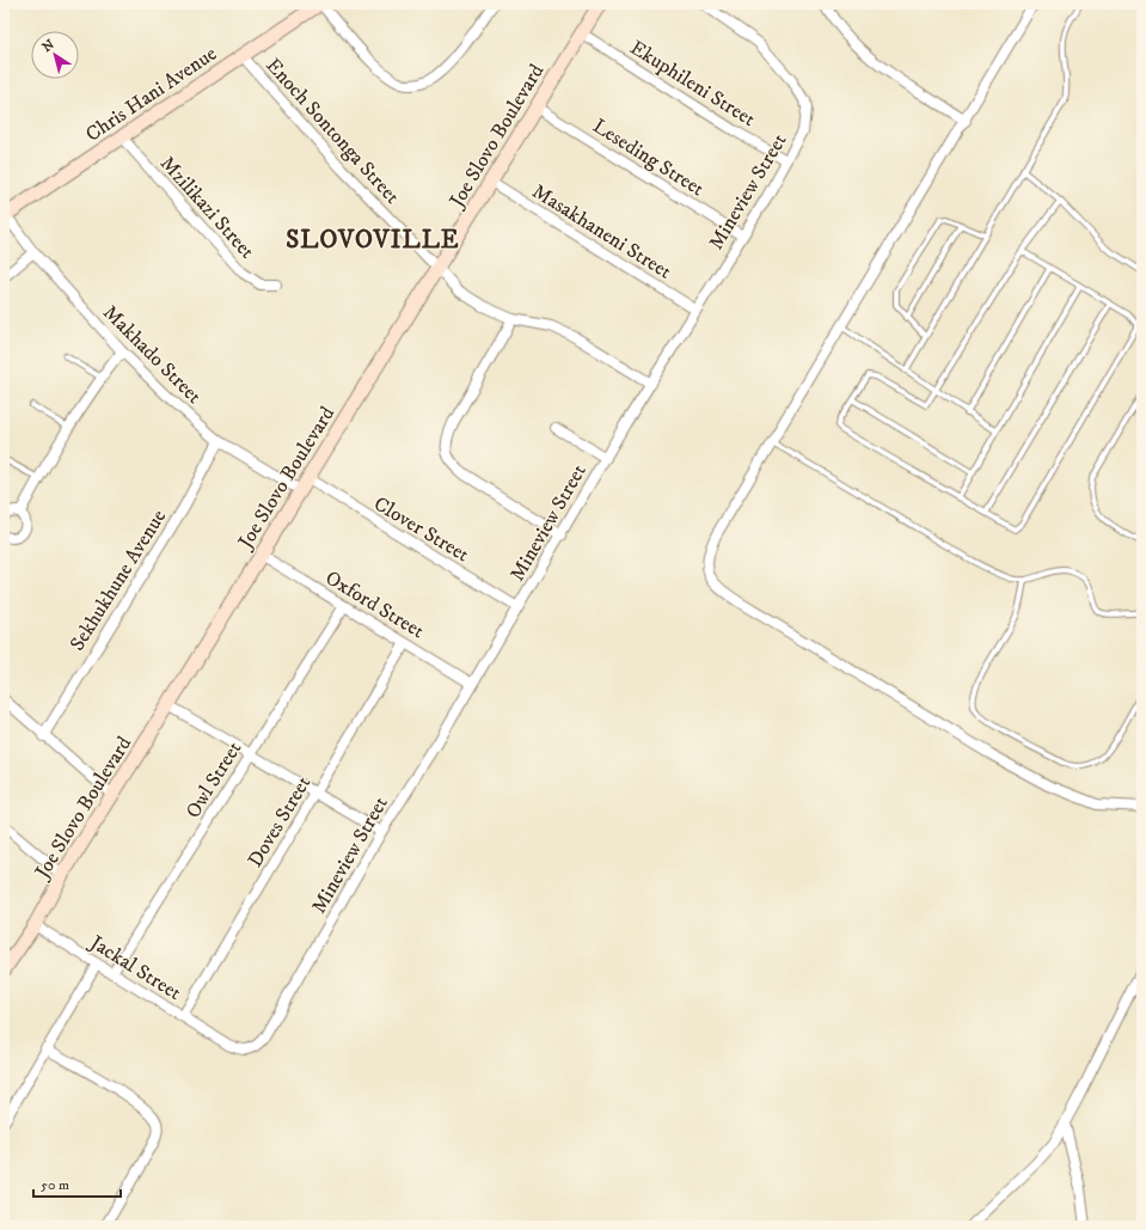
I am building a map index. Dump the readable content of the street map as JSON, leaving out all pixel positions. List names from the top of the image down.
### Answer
{
  "streets": {
    "street": [
      "Ekuphileni Street",
      "Chris Hani Avenue",
      "Enoch Sontonga Street",
      "Joe Slovo Boulevard",
      "Leseding Street",
      "Mineview Street",
      "Mzilikazi Street",
      "Masakhaneni Street",
      "Makhado Street",
      "Clover Street",
      "Sekhukhune Avenue",
      "Oxford Street",
      "Owl Street",
      "Doves Street",
      "Jackal Street"
    ]
  },
  "crossings": [
    ["Ekuphileni Street", "Joe Slovo Boulevard"],
    ["Ekuphileni Street", "Mineview Street"],
    ["Chris Hani Avenue", "Enoch Sontonga Street"],
    ["Chris Hani Avenue", "Mzilikazi Street"],
    ["Chris Hani Avenue", "Makhado Street"],
    ["Enoch Sontonga Street", "Joe Slovo Boulevard"],
    ["Enoch Sontonga Street", "Mineview Street"],
    ["Joe Slovo Boulevard", "Leseding Street"],
    ["Joe Slovo Boulevard", "Masakhaneni Street"],
    ["Joe Slovo Boulevard", "Makhado Street"],
    ["Joe Slovo Boulevard", "Clover Street"],
    ["Joe Slovo Boulevard", "Oxford Street"],
    ["Joe Slovo Boulevard", "Jackal Street"],
    ["Leseding Street", "Mineview Street"],
    ["Mineview Street", "Masakhaneni Street"],
    ["Mineview Street", "Clover Street"],
    ["Mineview Street", "Oxford Street"],
    ["Mineview Street", "Jackal Street"],
    ["Makhado Street", "Sekhukhune Avenue"],
    ["Oxford Street", "Owl Street"],
    ["Oxford Street", "Doves Street"],
    ["Owl Street", "Jackal Street"],
    ["Doves Street", "Jackal Street"]
  ],
  "districts": ["SLOVOVILLE"],
  "scale_bar": "50 m",
  "north": "top left"
}
